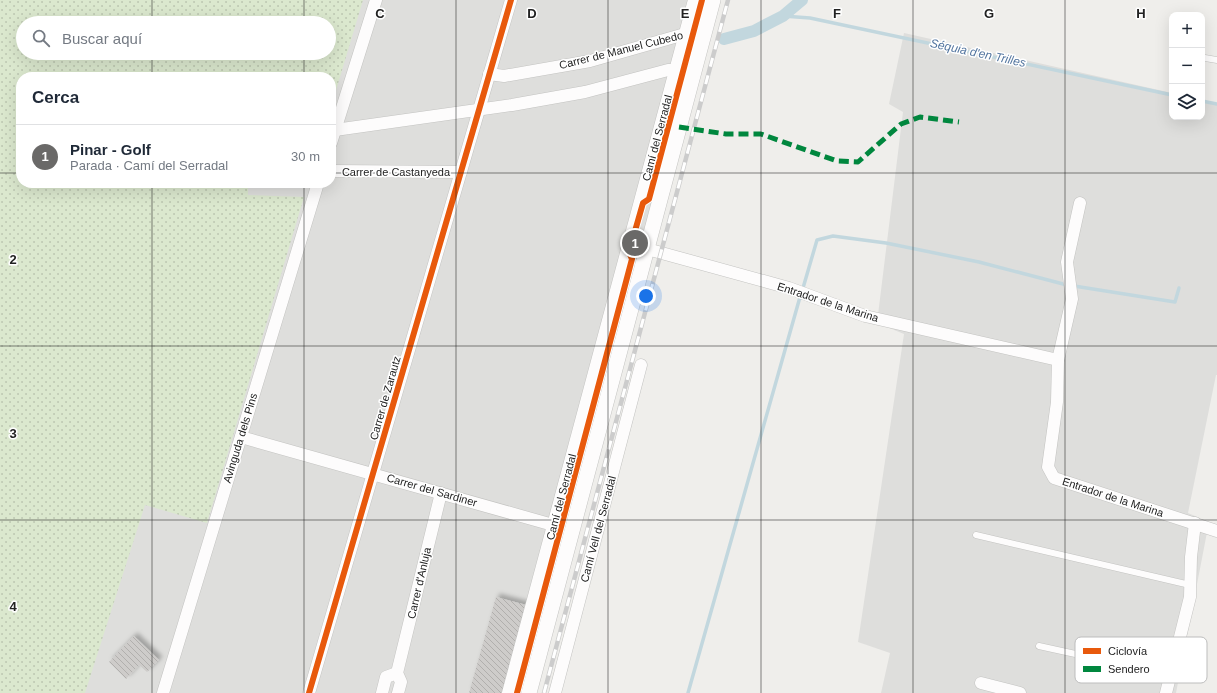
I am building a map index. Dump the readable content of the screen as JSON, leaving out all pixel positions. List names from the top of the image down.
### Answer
{
  "streets": {
    "street": [
      "Carrer de Manuel Cubedo",
      "Camí del Serradal",
      "Carrer de Castanyeda",
      "Entrador de la Marina",
      "Carrer de Zarautz",
      "Avinguda dels Pins",
      "Carrer del Sardiner",
      "Camí Vell del Serradal",
      "Carrer d'Anluja"
    ]
  },
  "crossings": [
    ["Carrer de Manuel Cubedo", "Camí del Serradal"],
    ["Carrer de Manuel Cubedo", "Carrer de Zarautz"],
    ["Camí del Serradal", "Entrador de la Marina"],
    ["Camí del Serradal", "Carrer del Sardiner"],
    ["Carrer de Castanyeda", "Carrer de Zarautz"],
    ["Carrer de Zarautz", "Carrer del Sardiner"],
    ["Avinguda dels Pins", "Carrer del Sardiner"],
    ["Carrer del Sardiner", "Carrer d'Anluja"]
  ],
  "water": ["Séquia d'en Trilles"],
  "legend": ["Ciclovía", "Sendero"],
  "page": {
    "map_buttons": ["+", "−"],
    "search": "Buscar aquí",
    "heading": "Cerca",
    "list": [
      {
        "mark": "1",
        "name": "Pinar - Golf",
        "note": "Parada · Camí del Serradal",
        "value": "30 m"
      }
    ],
    "pins": "1"
  },
  "grid": {
    "columns": [
      "C",
      "D",
      "E",
      "F",
      "G",
      "H"
    ],
    "rows": ["2", "3", "4"]
  }
}
